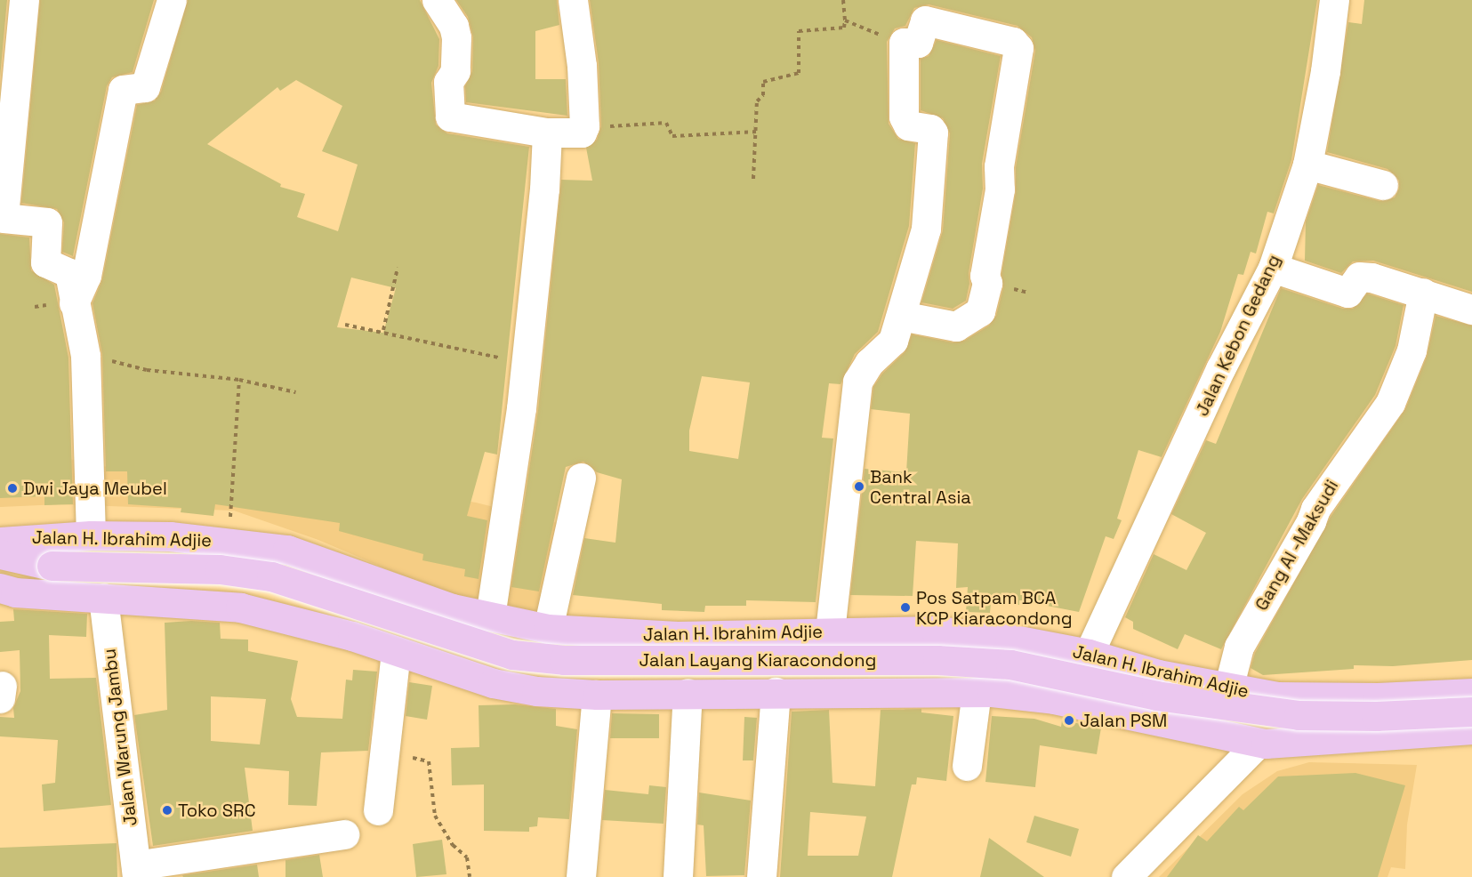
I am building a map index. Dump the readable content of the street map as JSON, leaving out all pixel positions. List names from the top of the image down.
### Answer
{
  "streets": {
    "main road": ["Jalan H. Ibrahim Adjie", "Jalan Layang Kiaracondong"],
    "street": ["Jalan Kebon Gedang", "Gang Al -Maksudi", "Jalan Warung Jambu"]
  },
  "crossings": [
    ["Jalan Kebon Gedang", "Jalan H. Ibrahim Adjie"],
    ["Jalan H. Ibrahim Adjie", "Gang Al -Maksudi"]
  ],
  "places": [
    "Bank Central Asia",
    "Dwi Jaya Meubel",
    "Pos Satpam BCA KCP Kiaracondong",
    "Jalan PSM",
    "Toko SRC"
  ]
}
